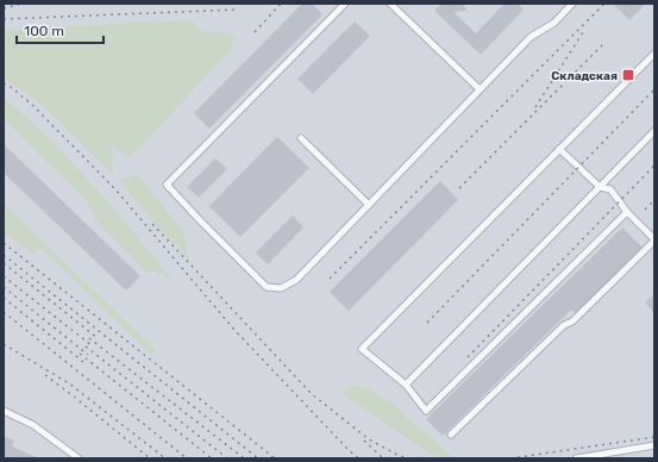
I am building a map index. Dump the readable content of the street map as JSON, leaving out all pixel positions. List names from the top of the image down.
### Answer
{
  "places": {
    "transit": ["Складская"]
  },
  "scale_bar": "100 m"
}
